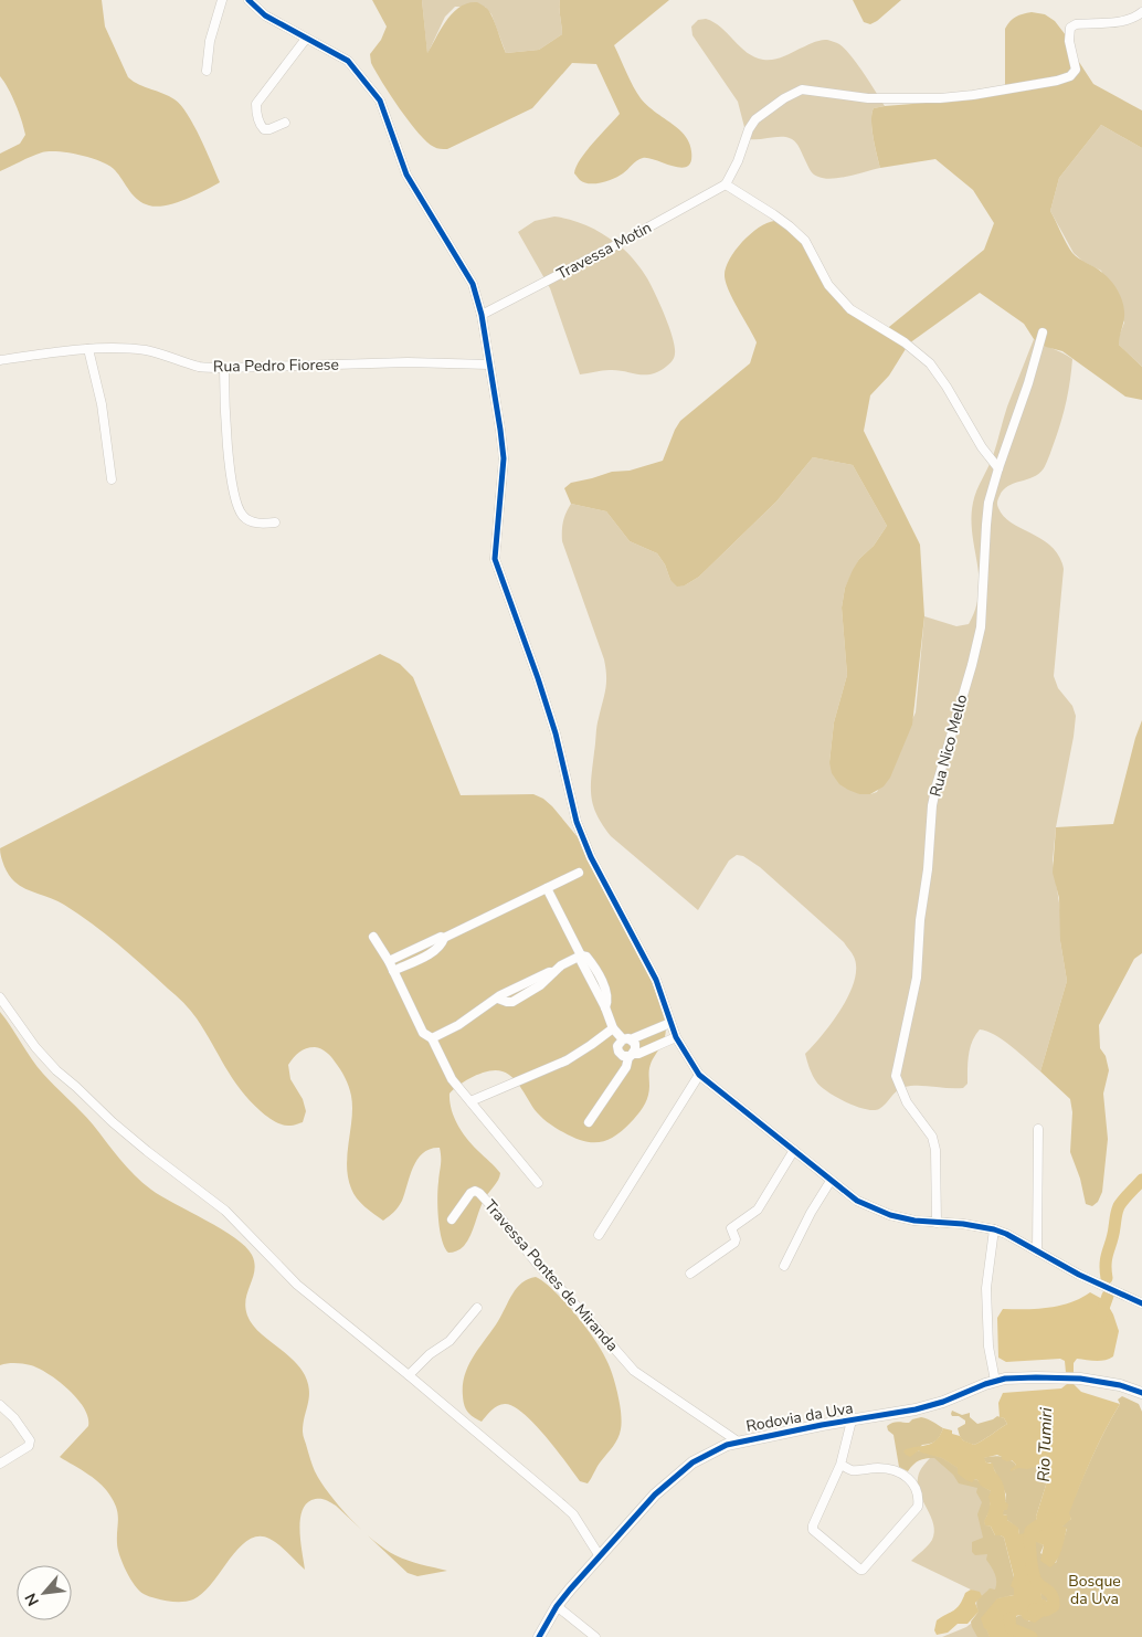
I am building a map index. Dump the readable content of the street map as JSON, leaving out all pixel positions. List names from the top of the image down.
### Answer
{
  "streets": {
    "street": [
      "Travessa Motin",
      "Rua Pedro Fiorese",
      "Rua Nico Mello",
      "Travessa Pontes de Miranda",
      "Rodovia da Uva"
    ]
  },
  "crossings": [
    ["Travessa Pontes de Miranda", "Rodovia da Uva"]
  ],
  "water": ["Rio Tumiri"],
  "parks": ["Bosque da Uva"],
  "north": "bottom left"
}
